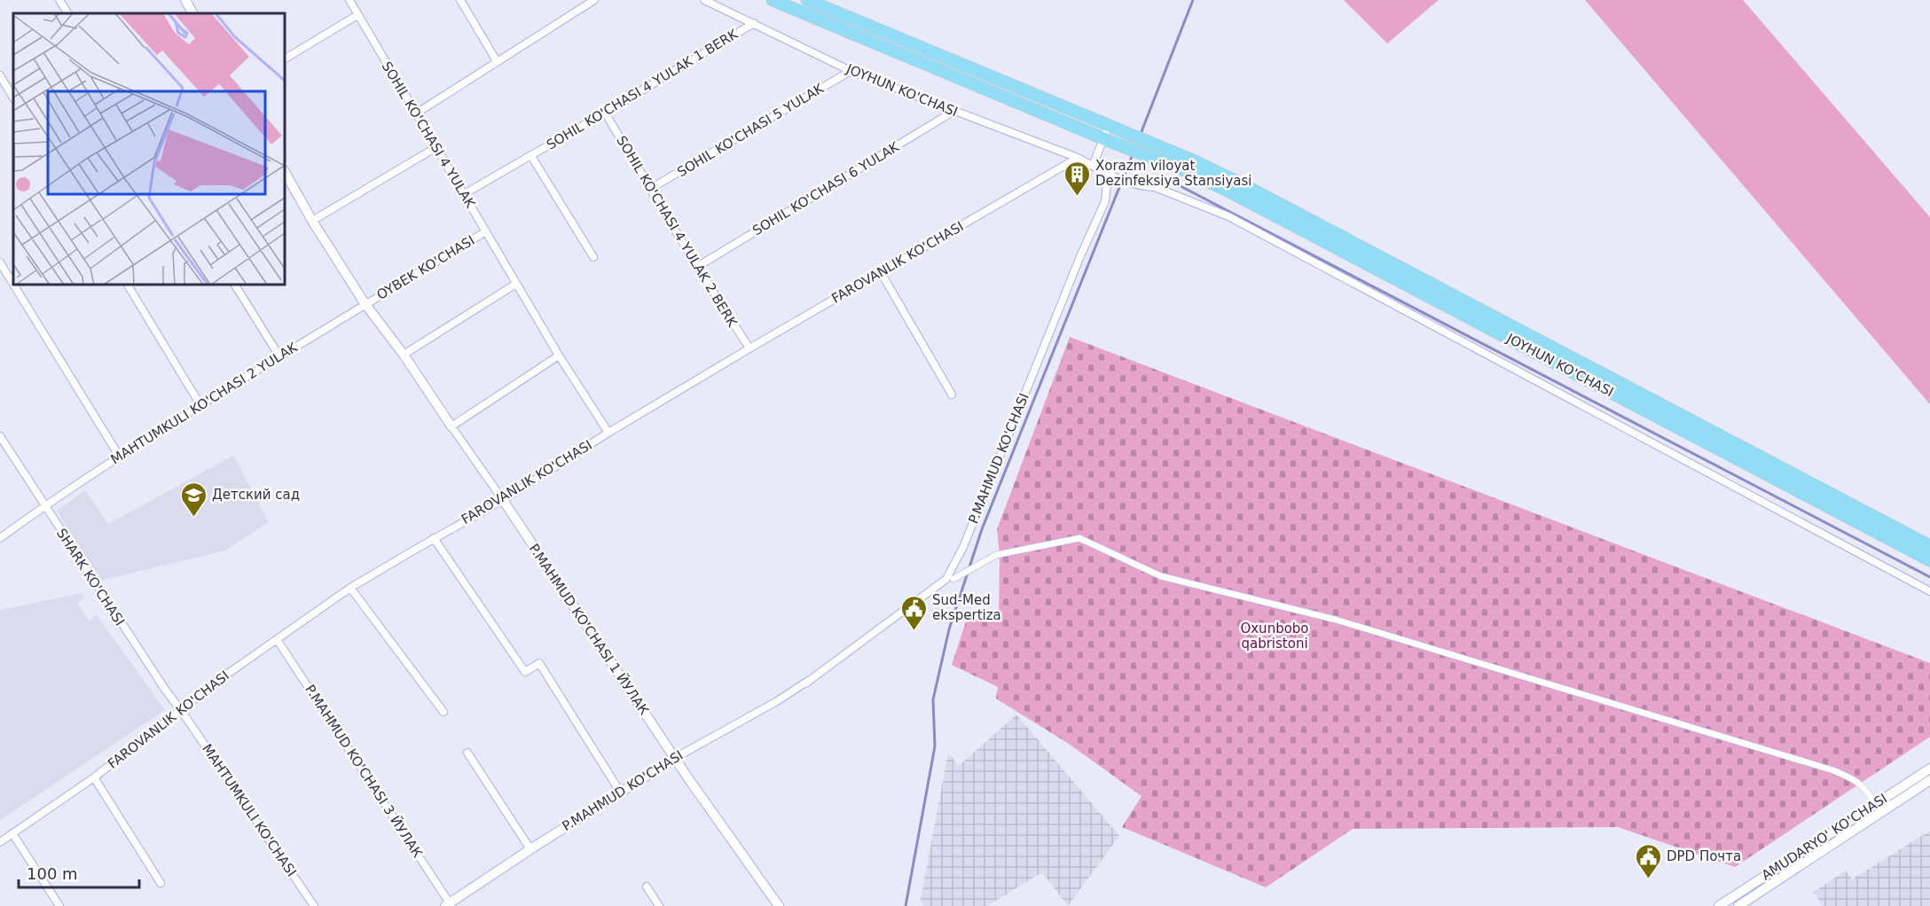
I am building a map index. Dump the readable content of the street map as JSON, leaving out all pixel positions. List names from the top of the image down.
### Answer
{
  "streets": {
    "main road": ["JOYHUN KO'CHASI"],
    "street": [
      "SOHIL KO'CHASI 4 YULAK 1 BERK",
      "SOHIL KO'CHASI 5 YULAK",
      "SOHIL KO'CHASI 4 YULAK",
      "SOHIL KO'CHASI 6 YULAK",
      "SOHIL KO'CHASI 4 YULAK 2 BERK",
      "FAROVANLIK KO'CHASI",
      "OYBEK KO'CHASI",
      "MAHTUMKULI KO'CHASI 2 YULAK",
      "P.MAHMUD KO'CHASI",
      "SHARK KO'CHASI",
      "P.MAHMUD KO'CHASI 1 ЙУЛАК",
      "P.MAHMUD KO'CHASI 3 ЙУЛАК",
      "MAHTUMKULI KO'CHASI",
      "AMUDARYO' KO'CHASI"
    ]
  },
  "crossings": [
    ["SOHIL KO'CHASI 4 YULAK 1 BERK", "JOYHUN KO'CHASI"],
    ["SOHIL KO'CHASI 4 YULAK 1 BERK", "SOHIL KO'CHASI 4 YULAK"],
    ["SOHIL KO'CHASI 4 YULAK 1 BERK", "SOHIL KO'CHASI 4 YULAK 2 BERK"],
    ["JOYHUN KO'CHASI", "SOHIL KO'CHASI 5 YULAK"],
    ["JOYHUN KO'CHASI", "SOHIL KO'CHASI 6 YULAK"],
    ["JOYHUN KO'CHASI", "FAROVANLIK KO'CHASI"],
    ["JOYHUN KO'CHASI", "P.MAHMUD KO'CHASI"],
    ["SOHIL KO'CHASI 5 YULAK", "SOHIL KO'CHASI 4 YULAK 2 BERK"],
    ["SOHIL KO'CHASI 4 YULAK", "FAROVANLIK KO'CHASI"],
    ["SOHIL KO'CHASI 4 YULAK", "OYBEK KO'CHASI"],
    ["SOHIL KO'CHASI 6 YULAK", "SOHIL KO'CHASI 4 YULAK 2 BERK"],
    ["SOHIL KO'CHASI 4 YULAK 2 BERK", "FAROVANLIK KO'CHASI"],
    ["FAROVANLIK KO'CHASI", "OYBEK KO'CHASI"],
    ["FAROVANLIK KO'CHASI", "SHARK KO'CHASI"],
    ["FAROVANLIK KO'CHASI", "P.MAHMUD KO'CHASI 1 ЙУЛАК"],
    ["FAROVANLIK KO'CHASI", "P.MAHMUD KO'CHASI 3 ЙУЛАК"],
    ["FAROVANLIK KO'CHASI", "MAHTUMKULI KO'CHASI"],
    ["OYBEK KO'CHASI", "MAHTUMKULI KO'CHASI 2 YULAK"],
    ["OYBEK KO'CHASI", "P.MAHMUD KO'CHASI 1 ЙУЛАК"],
    ["MAHTUMKULI KO'CHASI 2 YULAK", "SHARK KO'CHASI"],
    ["P.MAHMUD KO'CHASI", "P.MAHMUD KO'CHASI 1 ЙУЛАК"],
    ["P.MAHMUD KO'CHASI", "P.MAHMUD KO'CHASI 3 ЙУЛАК"],
    ["SHARK KO'CHASI", "MAHTUMKULI KO'CHASI"]
  ],
  "parks": ["Oxunbobo qabristoni"],
  "places": {
    "building": ["Xorazm viloyat Dezinfeksiya Stansiyasi"],
    "school or university": ["Детский сад"],
    "public building": ["Sud-Med ekspertiza", "DPD Почта"]
  },
  "scale_bar": "100 m"
}
